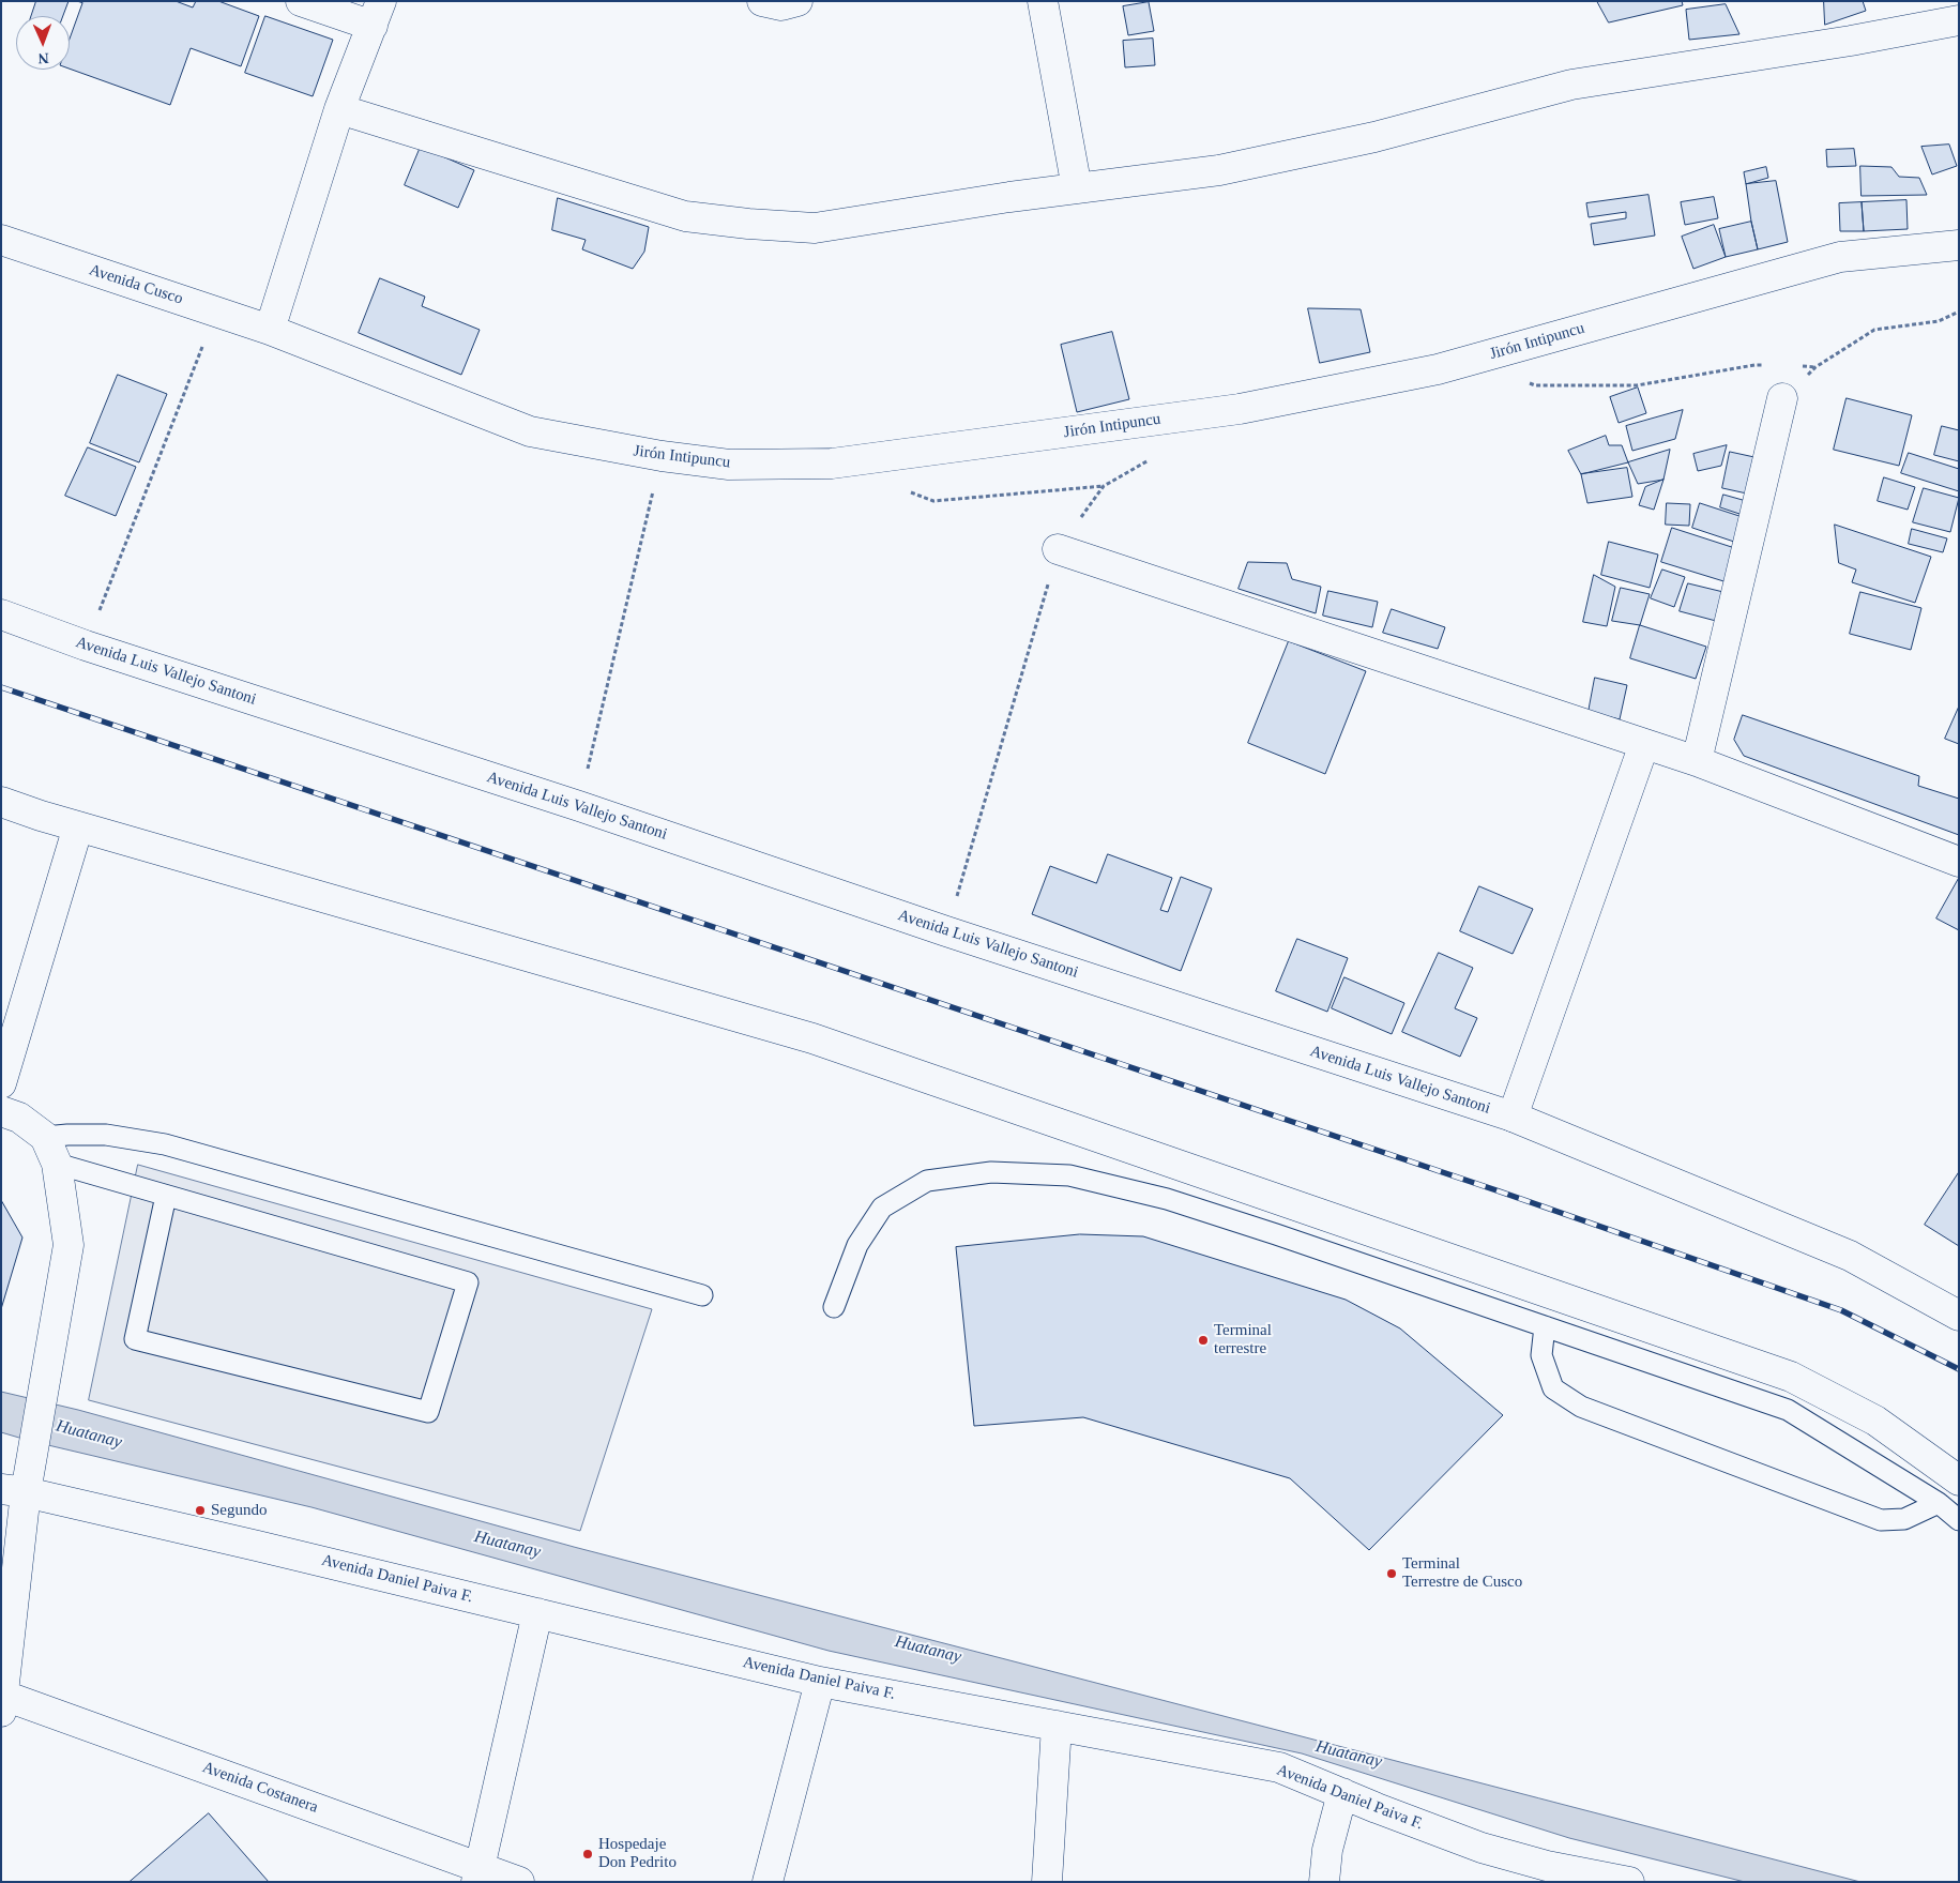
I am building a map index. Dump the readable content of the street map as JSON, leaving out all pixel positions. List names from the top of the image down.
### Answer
{
  "streets": {
    "street": [
      "Avenida Cusco",
      "Jirón Intipuncu",
      "Avenida Luis Vallejo Santoni",
      "Avenida Daniel Paiva F.",
      "Avenida Costanera"
    ]
  },
  "crossings": [
    ["Avenida Cusco", "Jirón Intipuncu"]
  ],
  "water": ["Huatanay"],
  "places": [
    "Terminal terrestre",
    "Segundo",
    "Terminal Terrestre de Cusco",
    "Hospedaje Don Pedrito"
  ],
  "north": "bottom"
}
